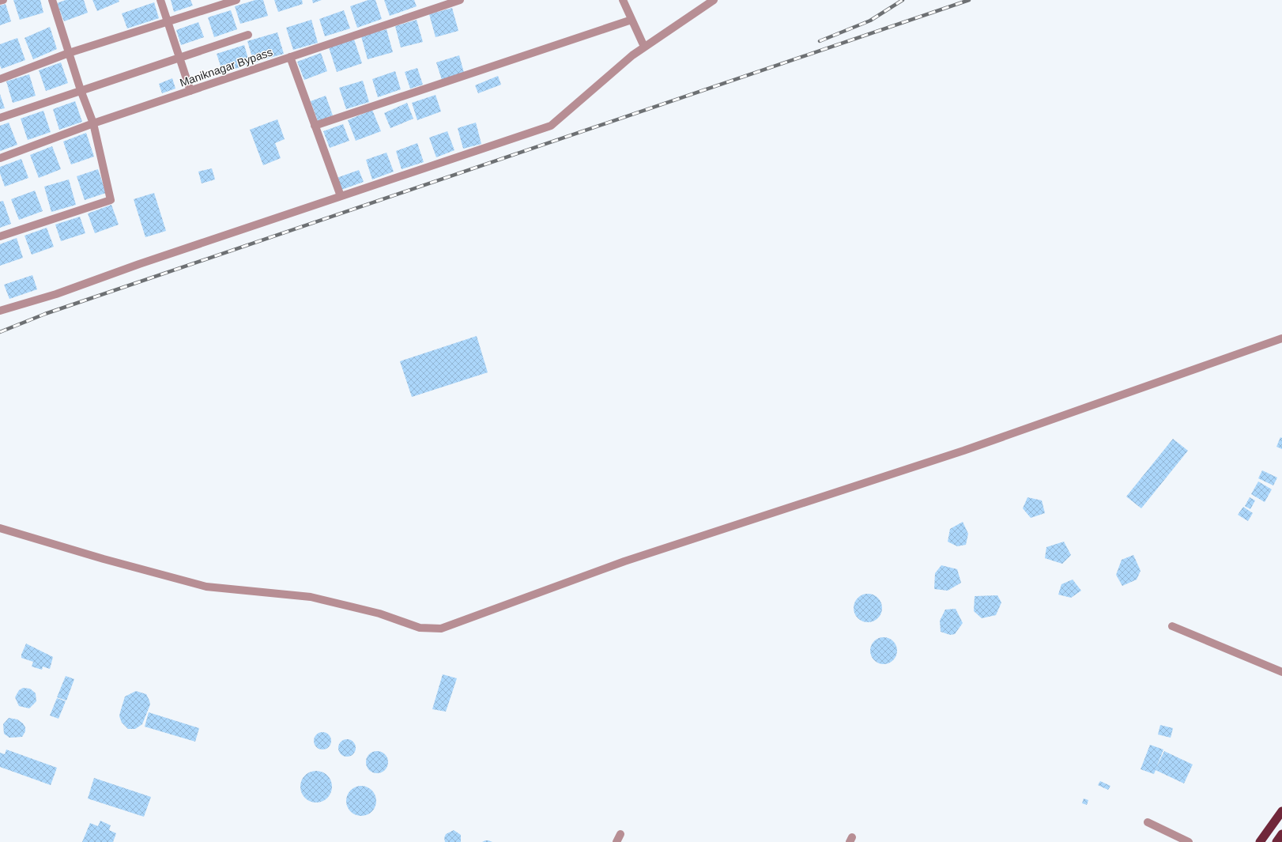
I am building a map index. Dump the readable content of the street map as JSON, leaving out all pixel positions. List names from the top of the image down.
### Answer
{
  "streets": {
    "street": ["Maniknagar Bypass"]
  }
}
